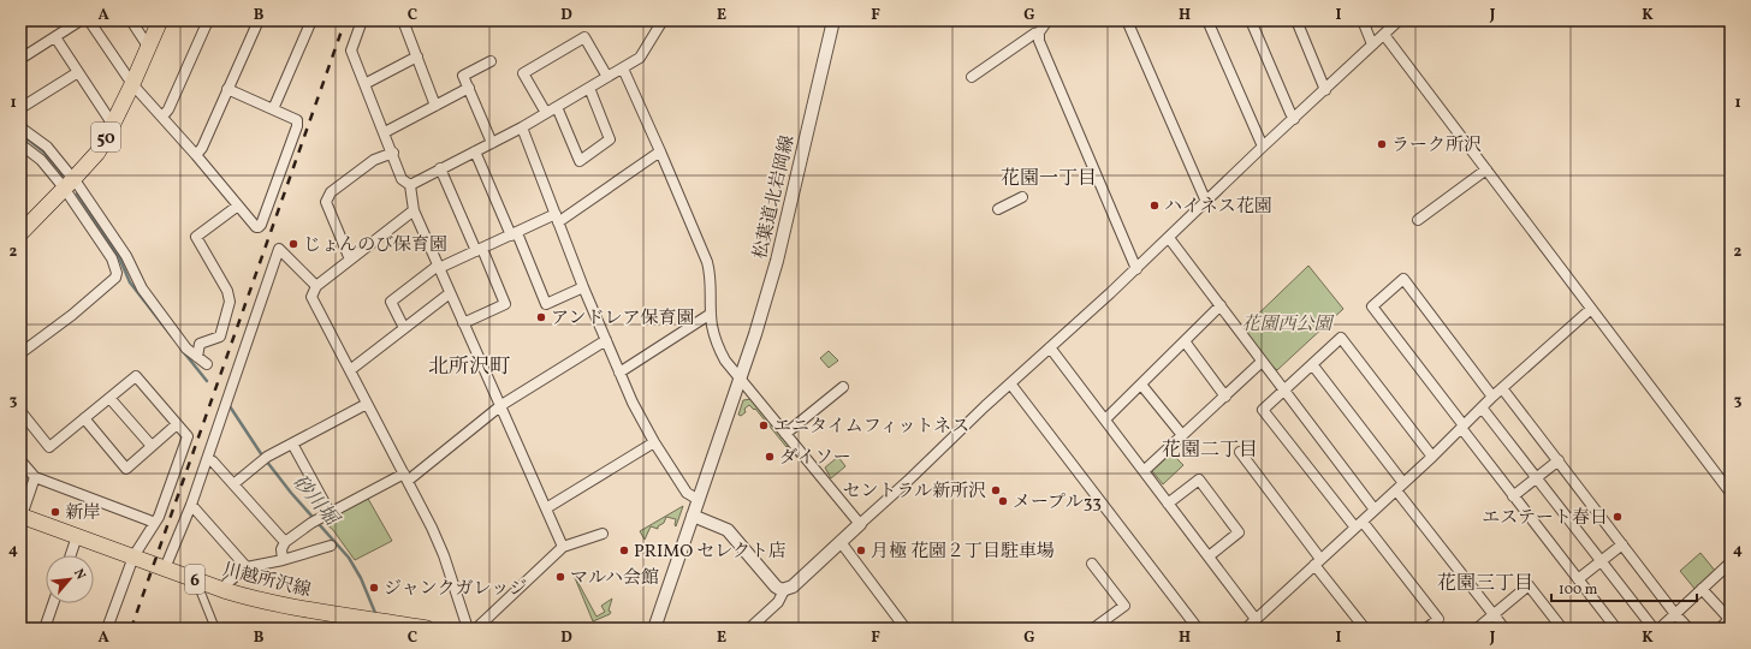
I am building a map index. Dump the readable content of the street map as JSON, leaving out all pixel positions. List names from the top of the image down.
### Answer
{
  "streets": {
    "main road": ["50", "6", "川越所沢線"],
    "street": ["松葉道北岩岡線"]
  },
  "districts": [
    "花園一丁目",
    "北所沢町",
    "花園二丁目",
    "花園三丁目"
  ],
  "water": ["砂川堀"],
  "parks": ["花園西公園"],
  "places": [
    "ラーク所沢",
    "ハイネス花園",
    "じょんのび保育園",
    "アンドレア保育園",
    "エニタイムフィットネス",
    "ダイソー",
    "セントラル新所沢",
    "メープル33",
    "新岸",
    "エステート春日",
    "PRIMO セレクト店",
    "月極 花園２丁目駐車場",
    "マルハ会館",
    "ジャンクガレッジ"
  ],
  "scale_bar": "100 m",
  "north": "top right",
  "grid": {
    "columns": [
      "A",
      "B",
      "C",
      "D",
      "E",
      "F",
      "G",
      "H",
      "I",
      "J",
      "K"
    ],
    "rows": [
      "1",
      "2",
      "3",
      "4"
    ]
  }
}
